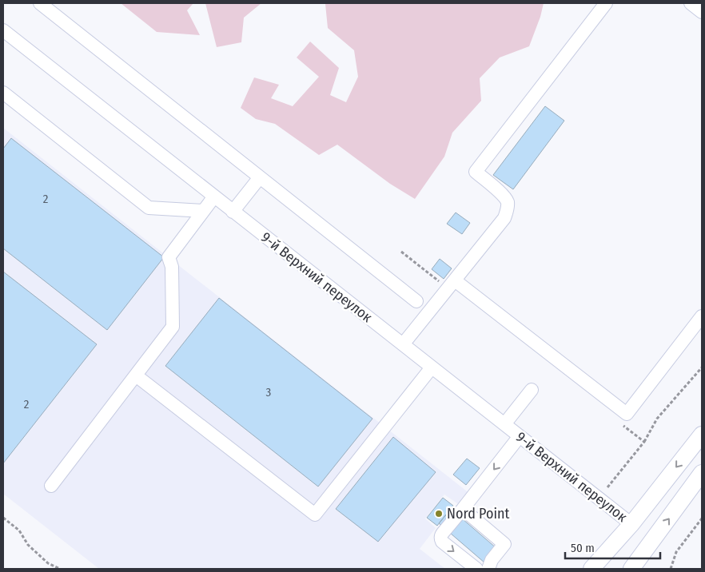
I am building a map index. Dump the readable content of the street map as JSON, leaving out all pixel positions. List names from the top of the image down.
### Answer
{
  "streets": {
    "street": ["9-й Верхний переулок"]
  },
  "places": ["Nord Point"],
  "house_numbers": ["2", "3", "2"],
  "scale_bar": "50 m"
}
